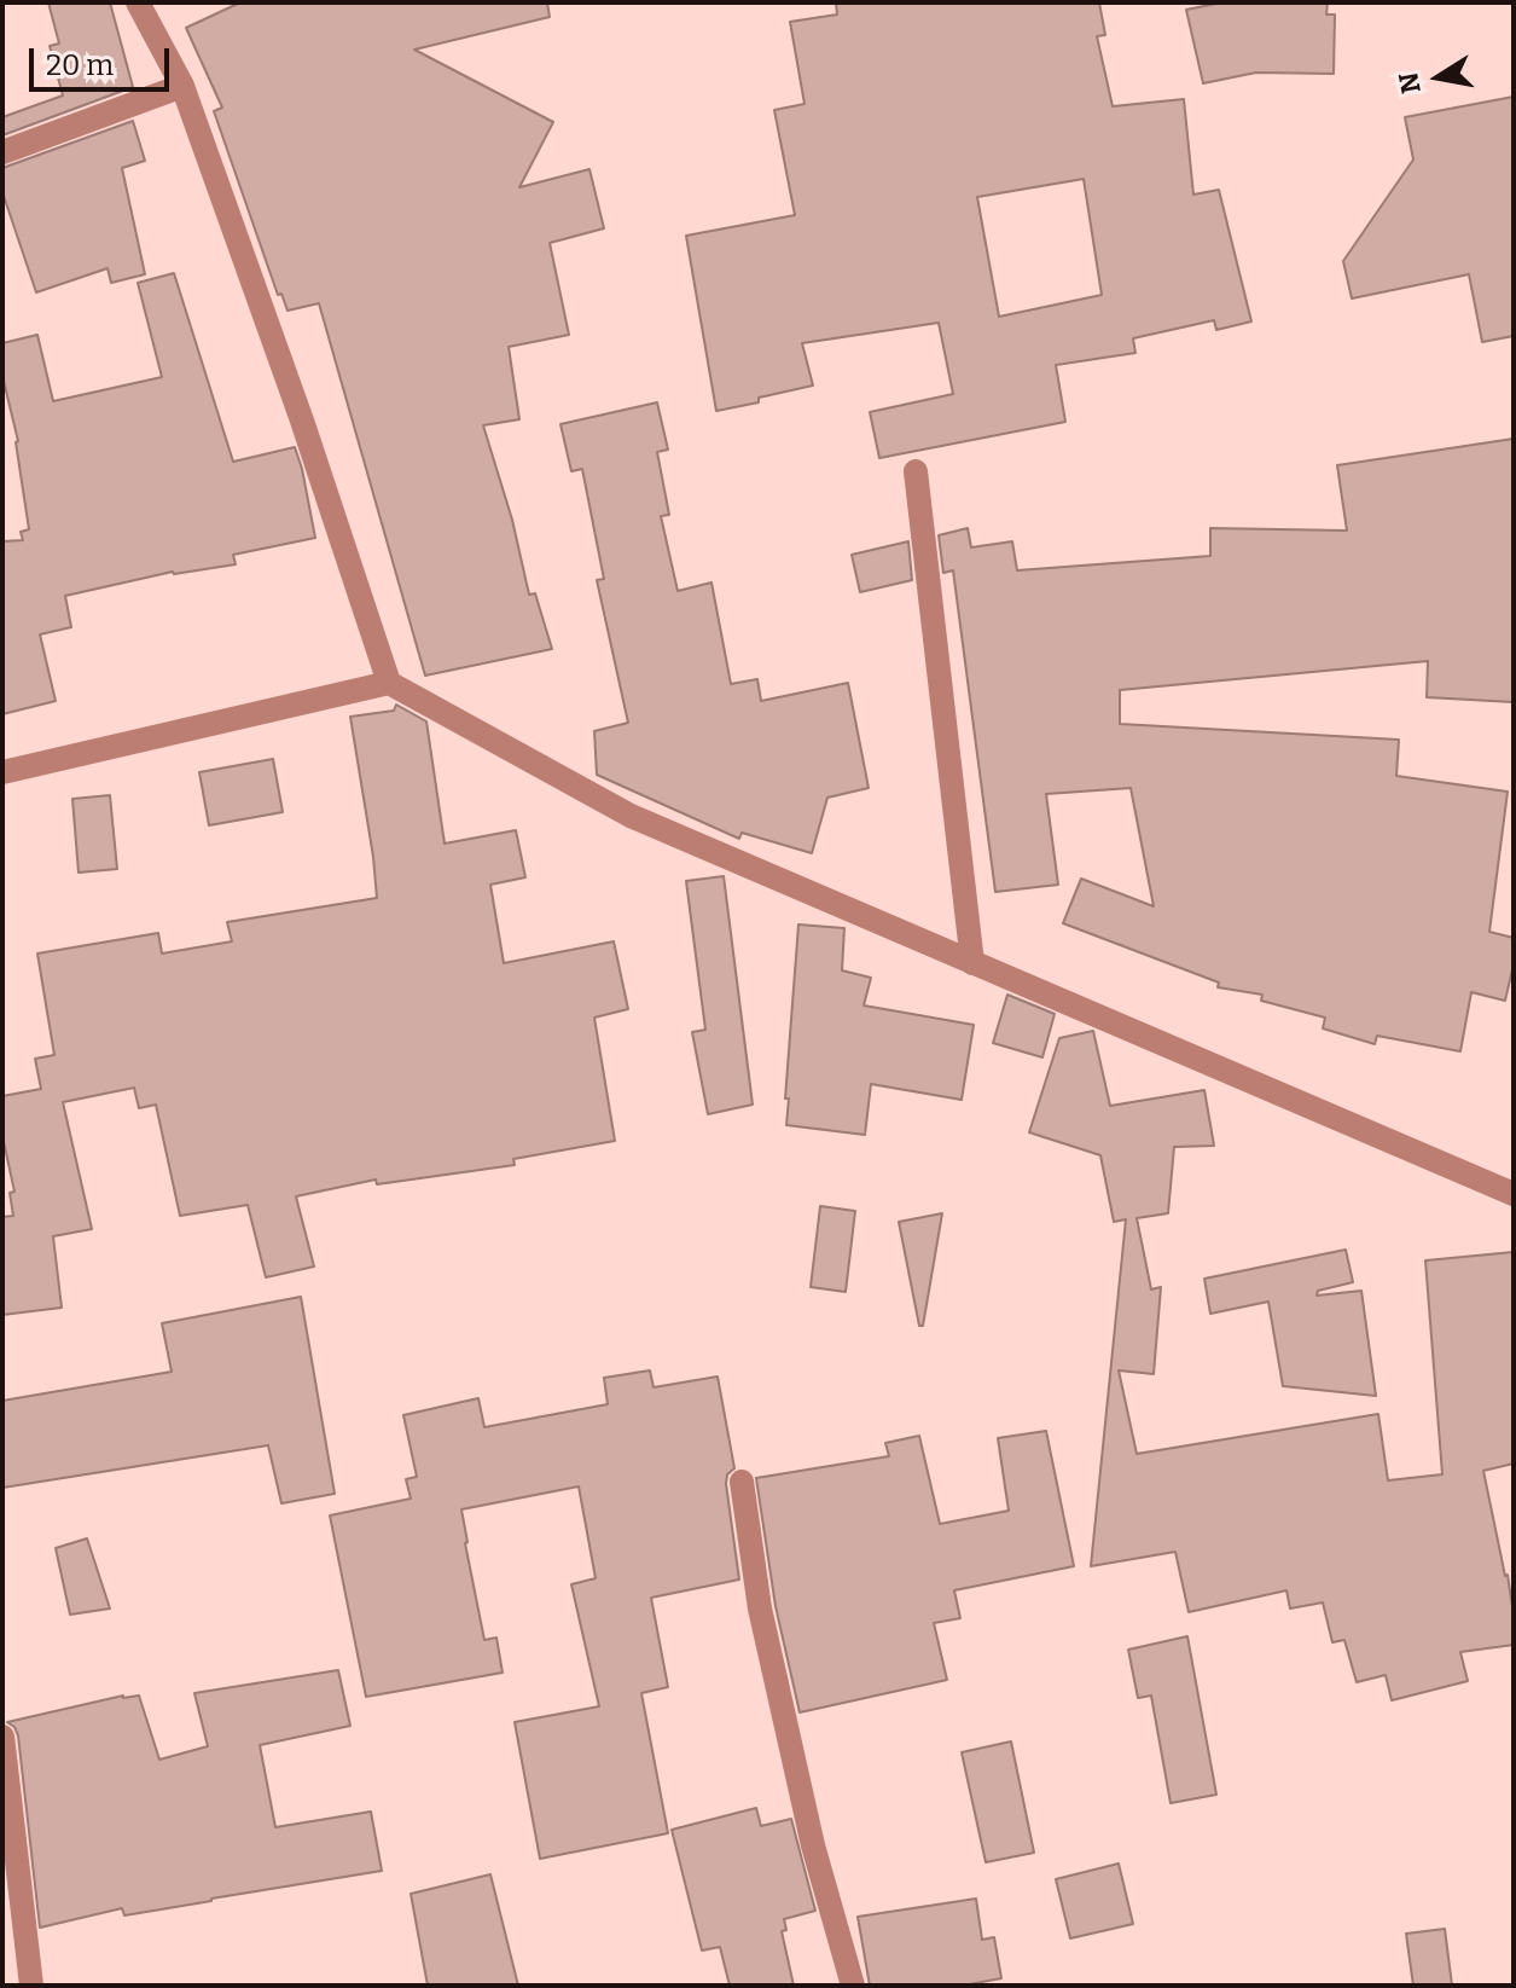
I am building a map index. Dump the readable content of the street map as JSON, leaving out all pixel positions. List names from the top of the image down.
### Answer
{
  "scale_bar": "20 m",
  "north": "left"
}
